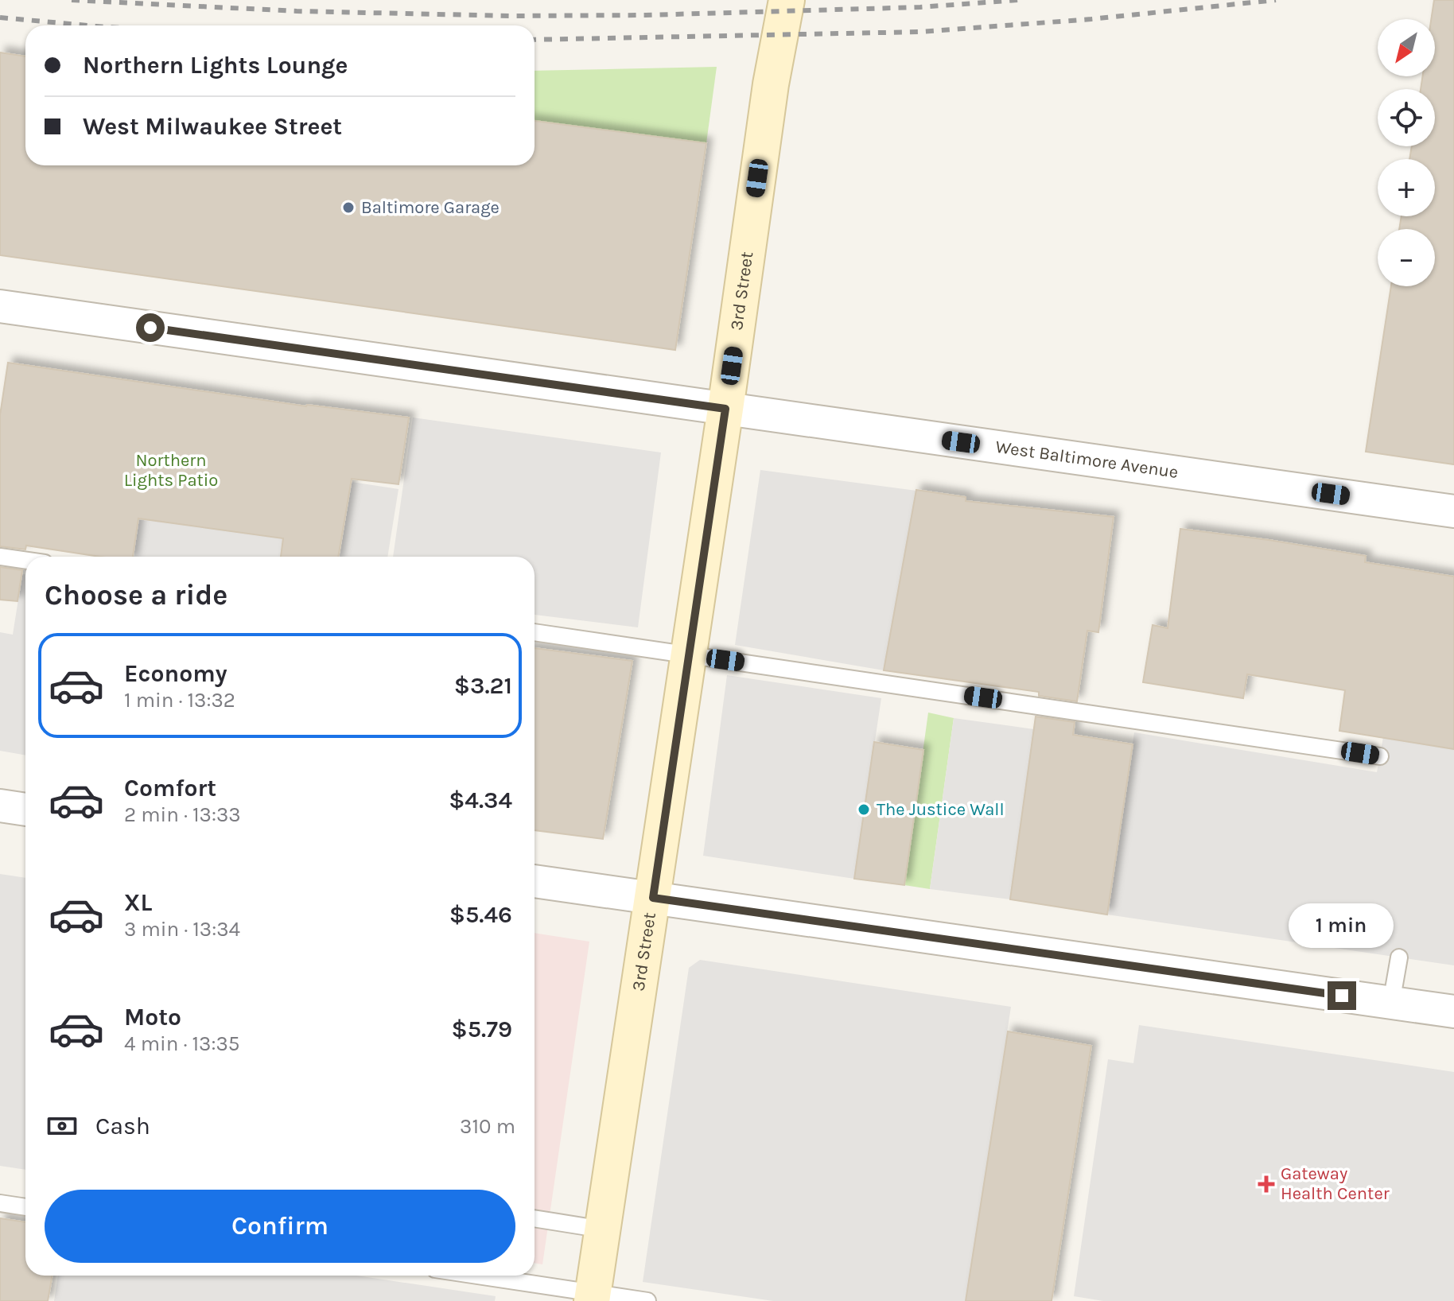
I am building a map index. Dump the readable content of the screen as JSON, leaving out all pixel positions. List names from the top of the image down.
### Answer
{
  "streets": {
    "street": ["3rd Street", "West Baltimore Avenue"]
  },
  "crossings": [
    ["3rd Street", "West Baltimore Avenue"]
  ],
  "parks": ["Northern Lights Patio"],
  "places": {
    "other": ["Baltimore Garage", "The Justice Wall"],
    "health": ["Gateway Health Center"]
  },
  "north": "bottom left",
  "page": {
    "map_buttons": ["+", "−"],
    "banner": ["Northern Lights Lounge", "West Milwaukee Street"],
    "heading": "Choose a ride",
    "list": [
      {
        "name": "Economy",
        "note": "1 min · 13:32",
        "value": "$3.21"
      },
      {
        "name": "Comfort",
        "note": "2 min · 13:33",
        "value": "$4.34"
      },
      {
        "name": "XL",
        "note": "3 min · 13:34",
        "value": "$5.46"
      },
      {
        "name": "Moto",
        "note": "4 min · 13:35",
        "value": "$5.79"
      }
    ],
    "bubble": "1 min",
    "pay": ["Cash", "310 m"],
    "buttons": "Confirm"
  }
}
